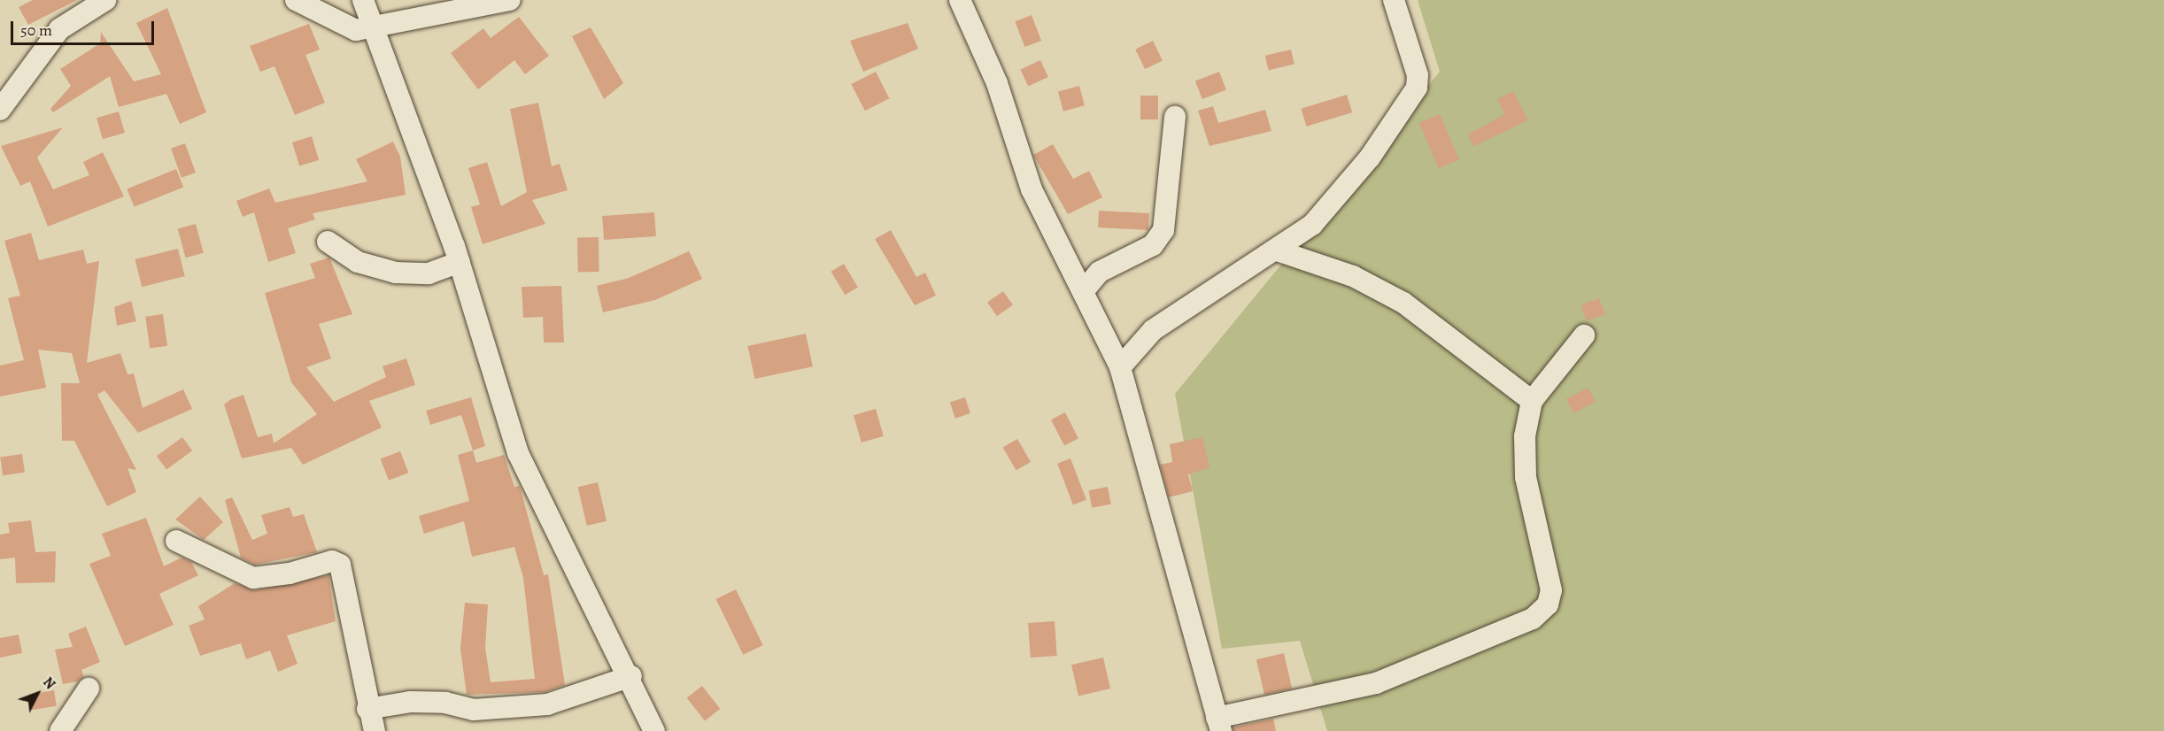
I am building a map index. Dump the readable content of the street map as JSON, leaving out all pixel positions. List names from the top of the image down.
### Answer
{
  "scale_bar": "50 m",
  "north": "top right"
}
